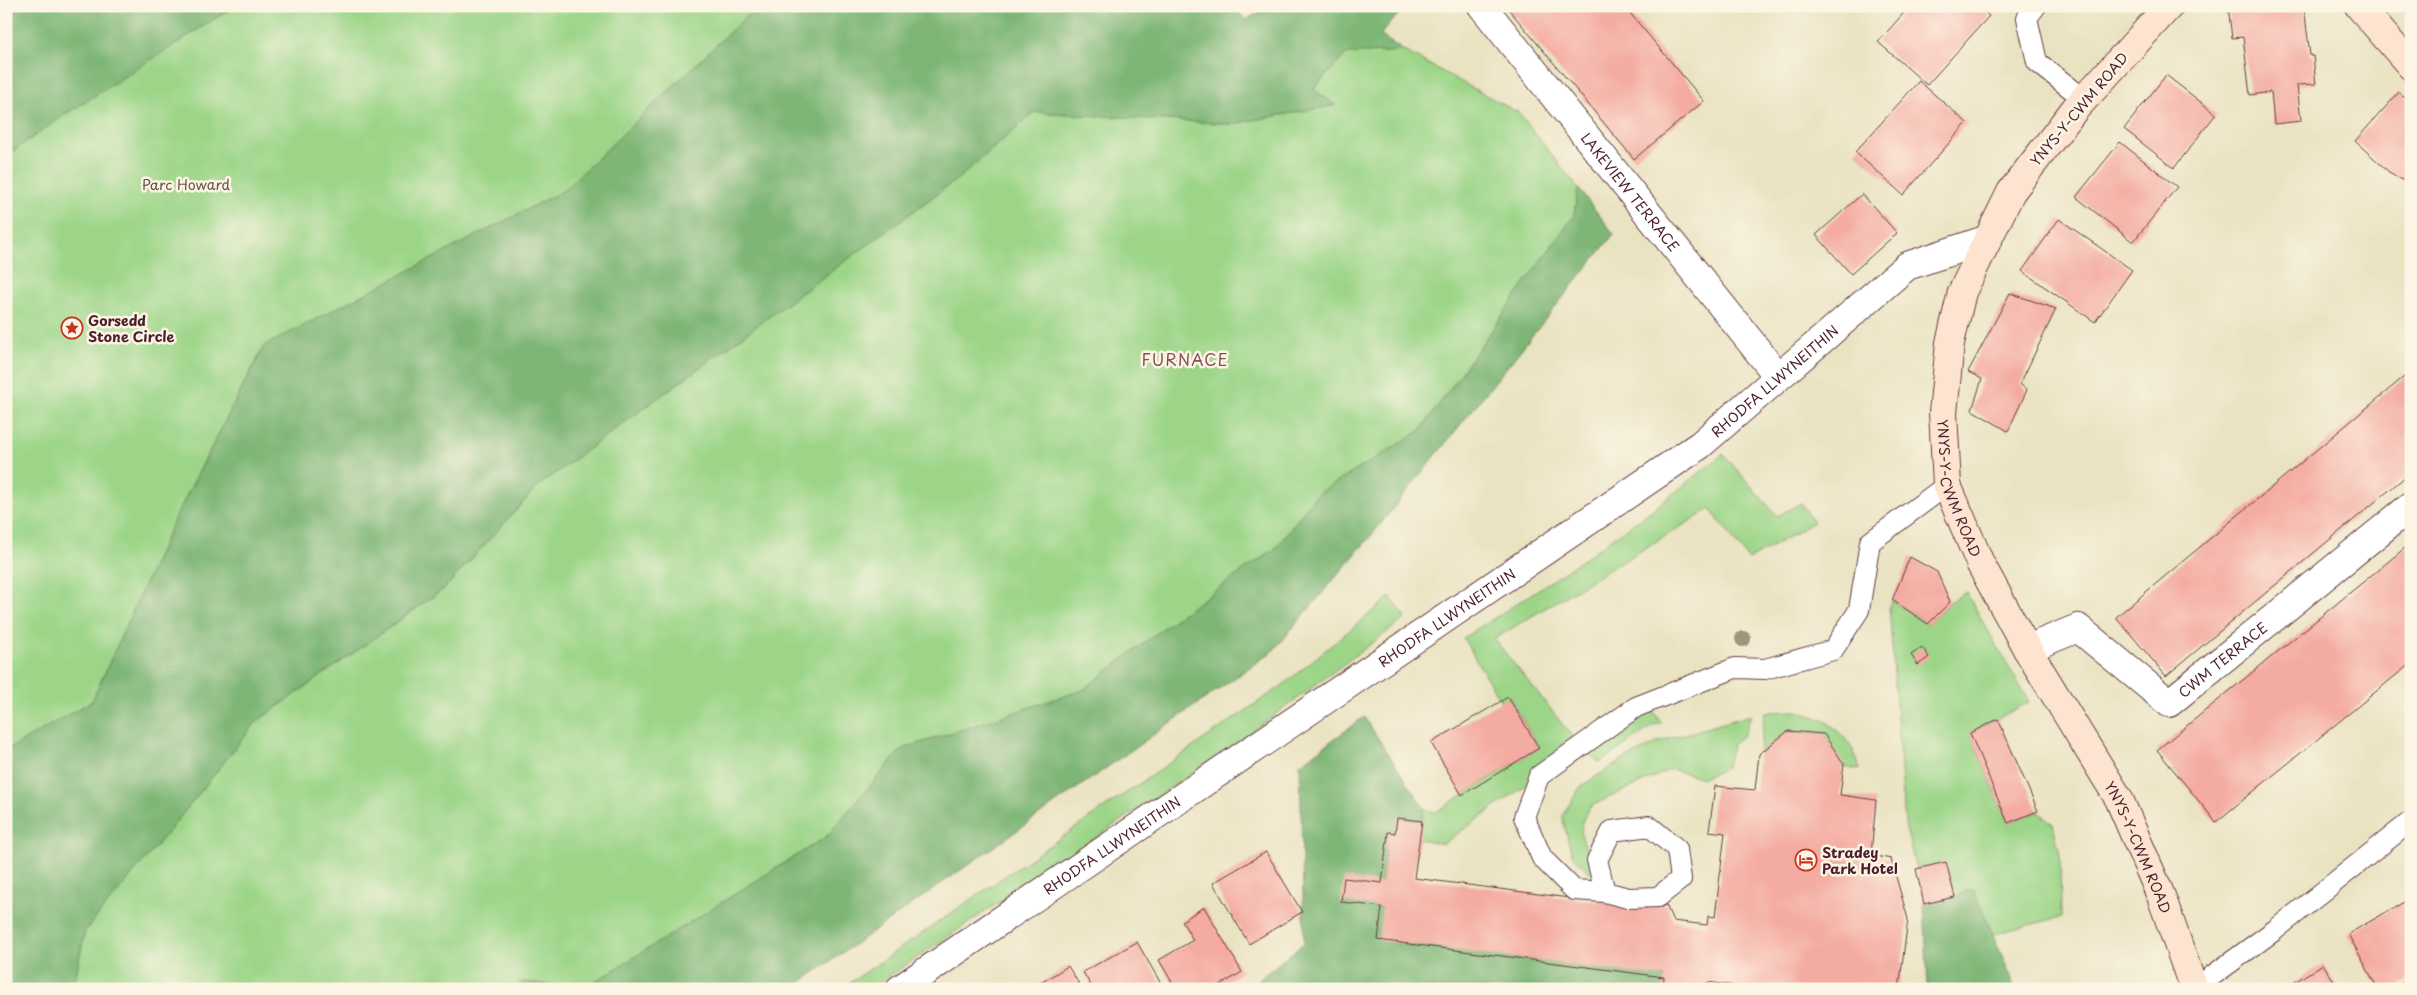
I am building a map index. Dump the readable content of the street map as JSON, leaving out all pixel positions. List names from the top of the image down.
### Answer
{
  "streets": {
    "main road": ["YNYS-Y-CWM ROAD"],
    "street": ["LAKEVIEW TERRACE", "RHODFA LLWYNEITHIN", "CWM TERRACE"]
  },
  "crossings": [
    ["YNYS-Y-CWM ROAD", "RHODFA LLWYNEITHIN"],
    ["YNYS-Y-CWM ROAD", "CWM TERRACE"],
    ["LAKEVIEW TERRACE", "RHODFA LLWYNEITHIN"]
  ],
  "districts": ["FURNACE"],
  "parks": ["Parc Howard"],
  "places": {
    "place": ["Gorsedd Stone Circle"],
    "hotel": ["Stradey Park Hotel"]
  }
}
